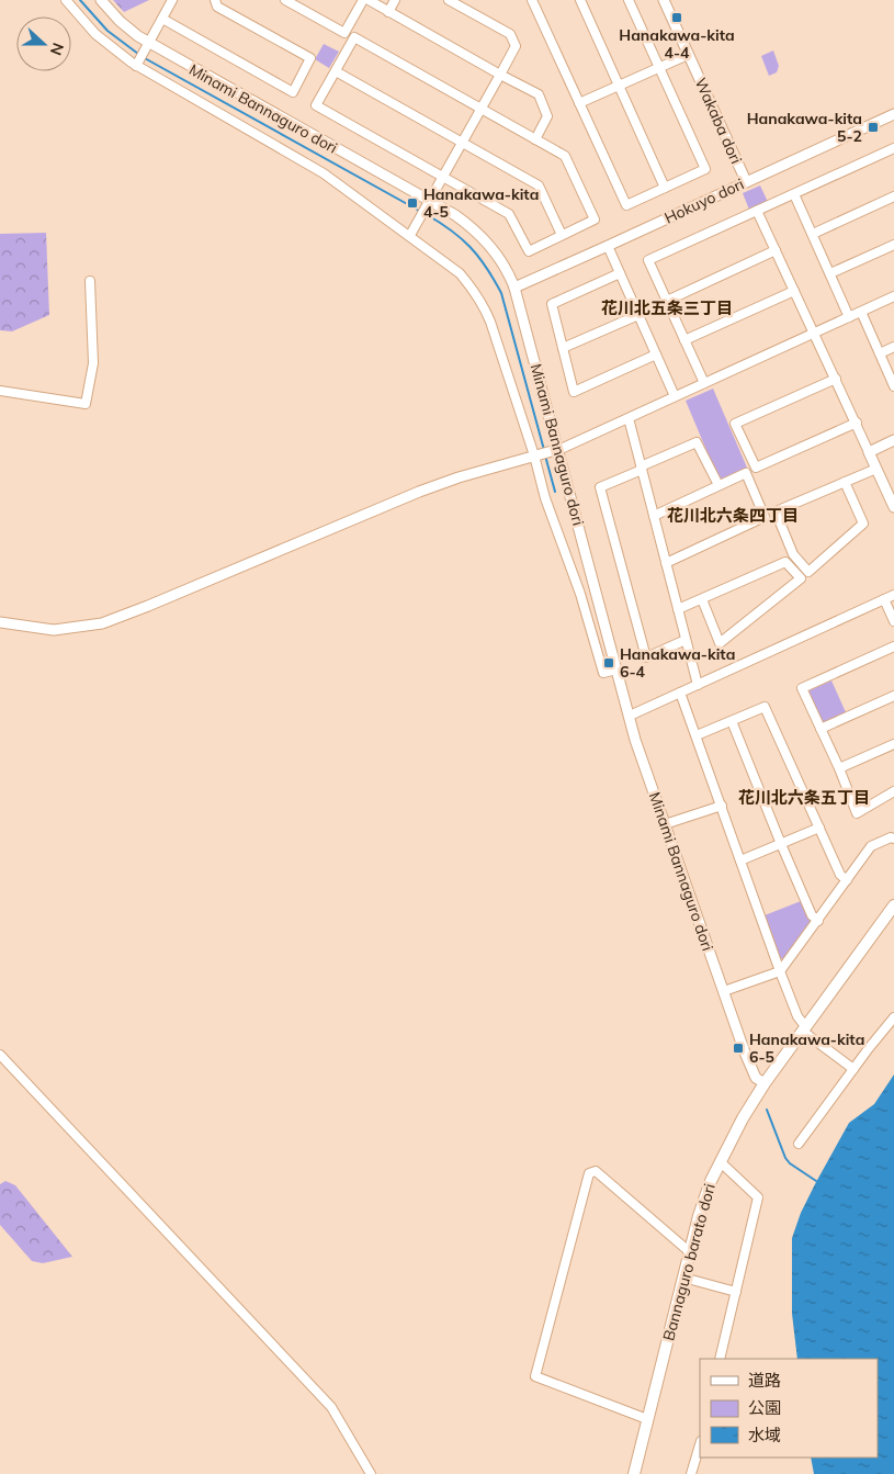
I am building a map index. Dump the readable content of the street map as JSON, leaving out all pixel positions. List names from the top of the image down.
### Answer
{
  "streets": {
    "main road": ["Bannaguro barato dori"],
    "street": ["Minami Bannaguro dori", "Wakaba dori", "Hokuyo dori"]
  },
  "crossings": [
    ["Minami Bannaguro dori", "Hokuyo dori"],
    ["Minami Bannaguro dori", "Bannaguro barato dori"],
    ["Wakaba dori", "Hokuyo dori"]
  ],
  "districts": ["花川北五条三丁目", "花川北六条四丁目", "花川北六条五丁目"],
  "places": {
    "transit": [
      "Hanakawa-kita 4-4",
      "Hanakawa-kita 5-2",
      "Hanakawa-kita 4-5",
      "Hanakawa-kita 6-4",
      "Hanakawa-kita 6-5"
    ]
  },
  "legend": ["道路", "公園", "水域"],
  "north": "right"
}
